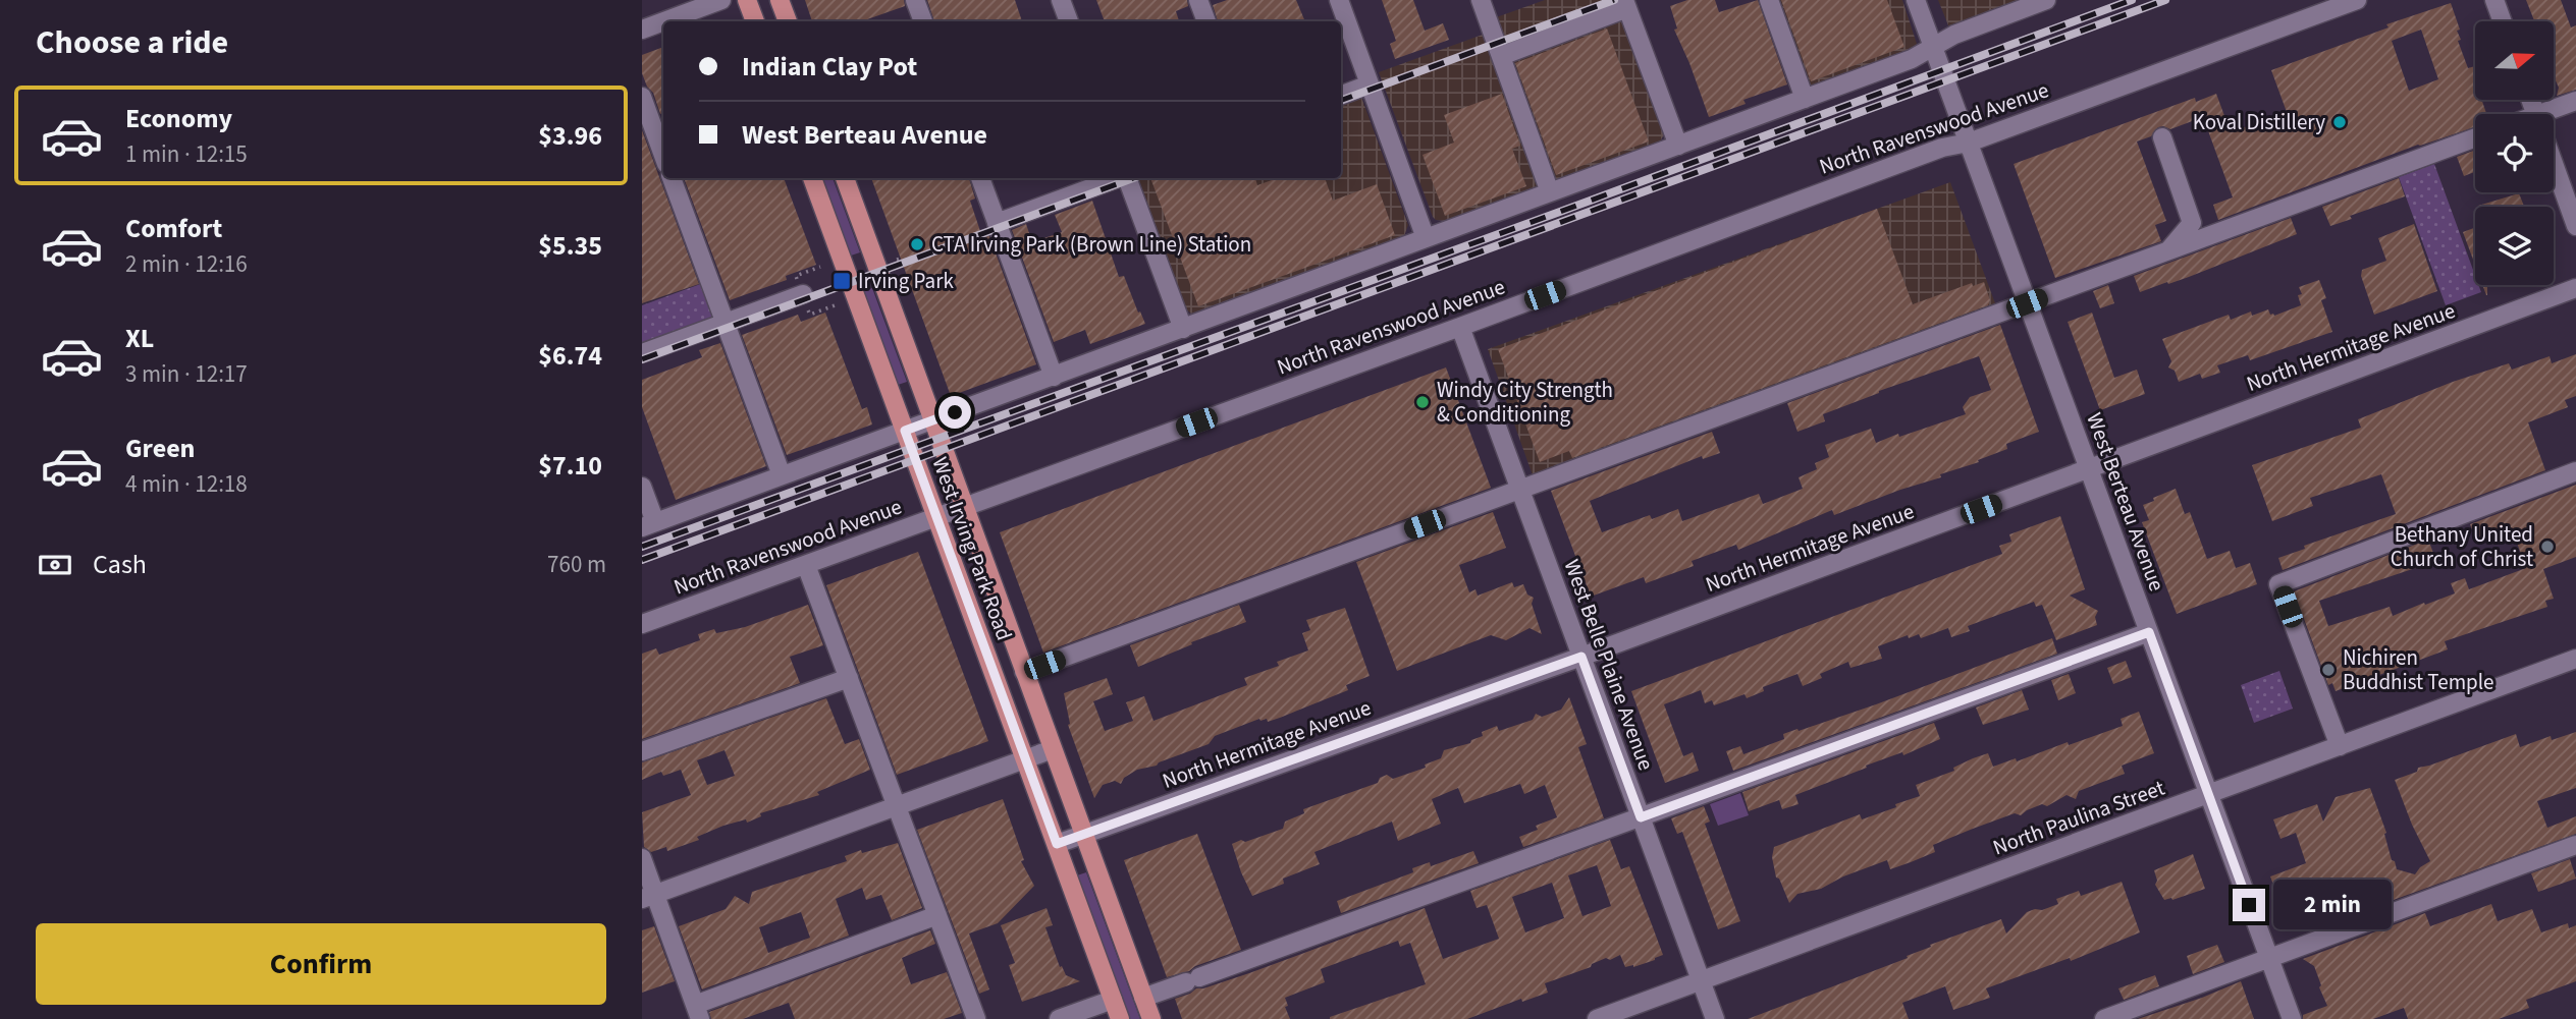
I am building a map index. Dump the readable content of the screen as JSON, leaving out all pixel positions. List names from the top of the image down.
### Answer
{
  "streets": {
    "main road": ["West Irving Park Road"],
    "street": [
      "North Ravenswood Avenue",
      "North Hermitage Avenue",
      "West Berteau Avenue",
      "West Belle Plaine Avenue",
      "North Paulina Street"
    ]
  },
  "crossings": [
    ["North Ravenswood Avenue", "West Berteau Avenue"],
    ["North Ravenswood Avenue", "West Irving Park Road"],
    ["North Ravenswood Avenue", "West Belle Plaine Avenue"],
    ["North Hermitage Avenue", "West Berteau Avenue"],
    ["North Hermitage Avenue", "West Irving Park Road"],
    ["North Hermitage Avenue", "West Belle Plaine Avenue"],
    ["West Berteau Avenue", "North Paulina Street"],
    ["West Belle Plaine Avenue", "North Paulina Street"]
  ],
  "places": {
    "other": [
      "Koval Distillery",
      "CTA Irving Park (Brown Line) Station",
      "Windy City Strength & Conditioning",
      "Bethany United Church of Christ",
      "Nichiren Buddhist Temple"
    ],
    "transit": ["Irving Park"]
  },
  "north": "right",
  "page": {
    "heading": "Choose a ride",
    "banner": ["Indian Clay Pot", "West Berteau Avenue"],
    "list": [
      {
        "name": "Economy",
        "note": "1 min · 12:15",
        "value": "$3.96"
      },
      {
        "name": "Comfort",
        "note": "2 min · 12:16",
        "value": "$5.35"
      },
      {
        "name": "XL",
        "note": "3 min · 12:17",
        "value": "$6.74"
      },
      {
        "name": "Green",
        "note": "4 min · 12:18",
        "value": "$7.10"
      }
    ],
    "pay": ["Cash", "760 m"],
    "bubble": "2 min",
    "buttons": "Confirm"
  }
}
